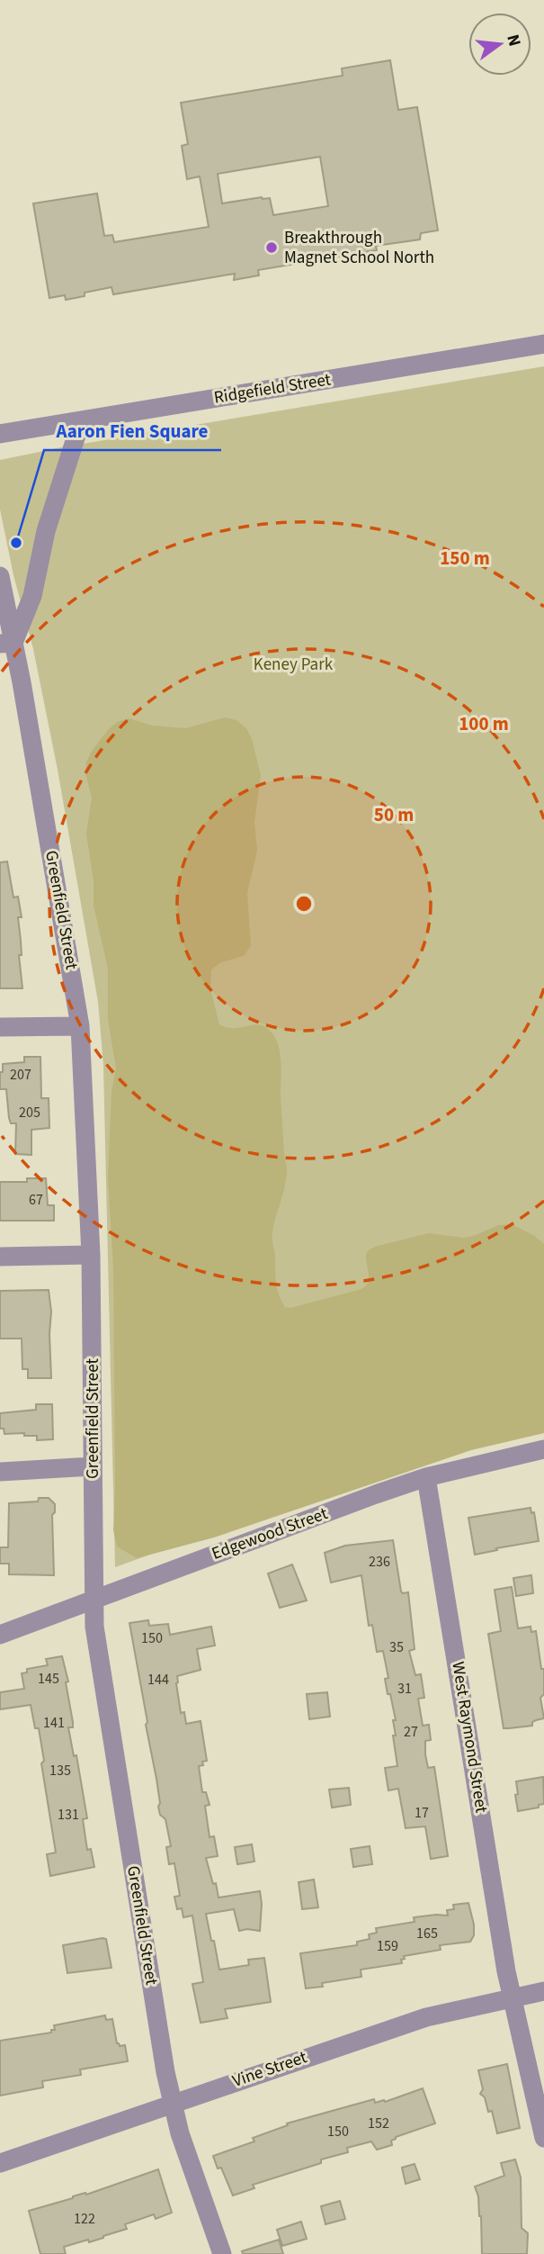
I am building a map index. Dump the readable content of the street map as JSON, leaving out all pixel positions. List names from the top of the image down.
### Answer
{
  "streets": {
    "street": [
      "Ridgefield Street",
      "Greenfield Street",
      "Edgewood Street",
      "West Raymond Street",
      "Vine Street"
    ]
  },
  "crossings": [
    ["Greenfield Street", "Edgewood Street"],
    ["Greenfield Street", "Vine Street"],
    ["Edgewood Street", "West Raymond Street"],
    ["West Raymond Street", "Vine Street"]
  ],
  "parks": ["Keney Park"],
  "places": ["Breakthrough Magnet School North", "Aaron Fien Square"],
  "house_numbers": [
    "207",
    "205",
    "67",
    "236",
    "150",
    "35",
    "145",
    "144",
    "31",
    "141",
    "27",
    "135",
    "17",
    "131",
    "165",
    "159",
    "152",
    "150",
    "122"
  ],
  "north": "right",
  "rings": ["150 m", "100 m", "50 m"]
}
